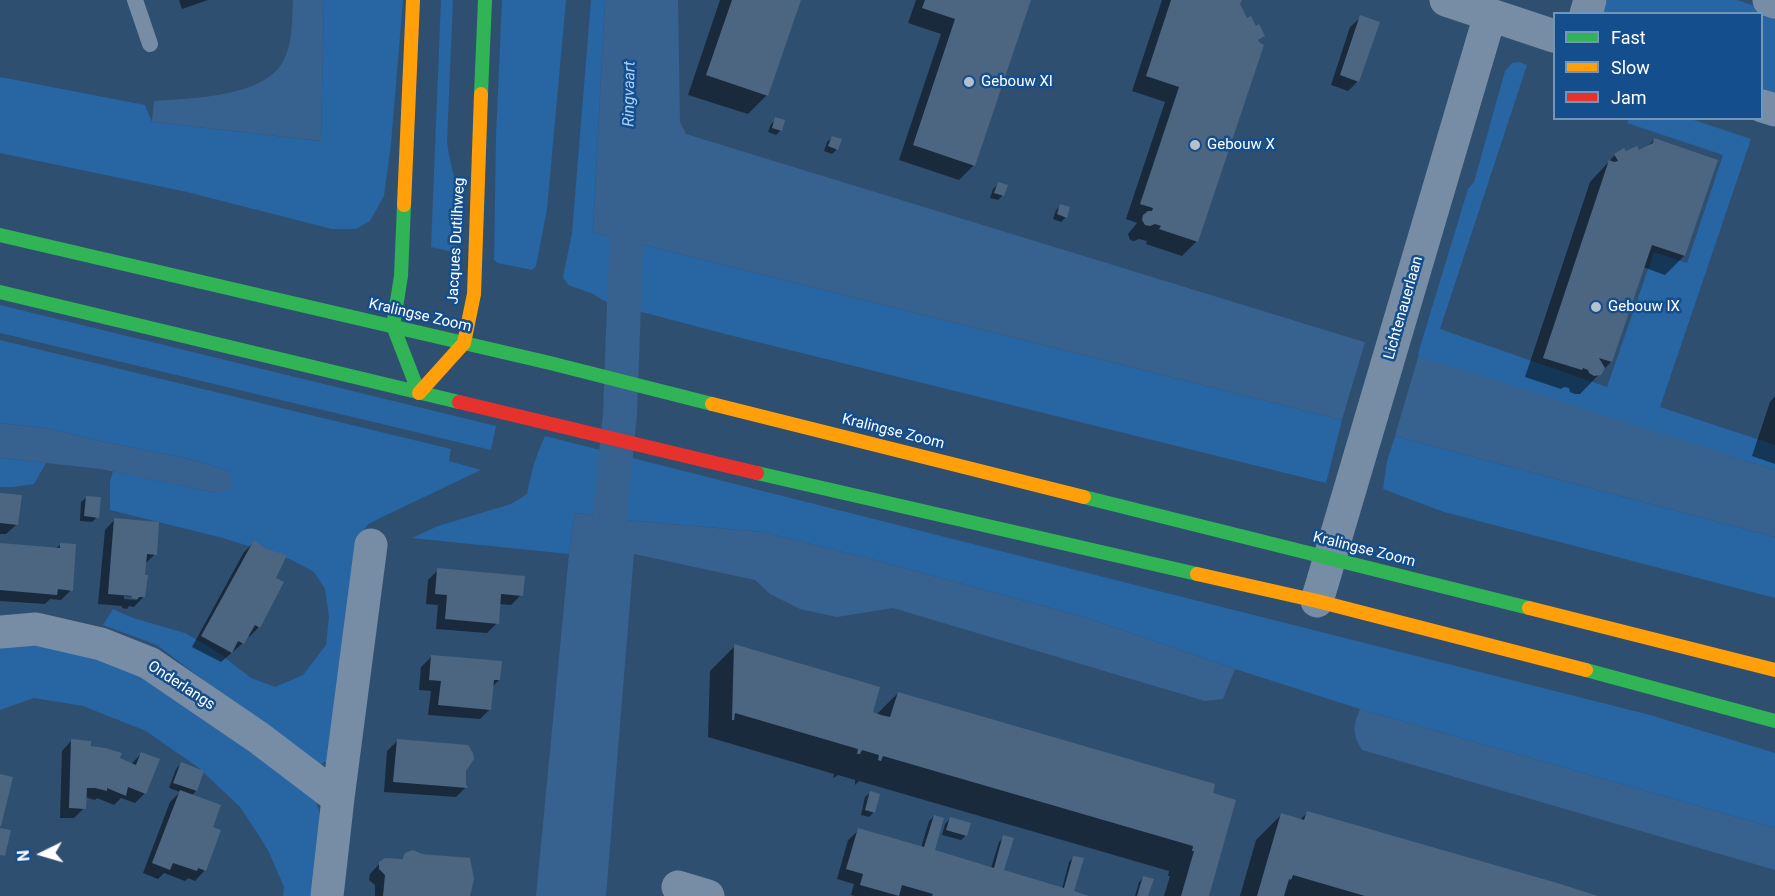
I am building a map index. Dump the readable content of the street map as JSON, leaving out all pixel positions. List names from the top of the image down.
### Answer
{
  "streets": {
    "main road": ["Jacques Dutilhweg", "Kralingse Zoom"],
    "street": ["Lichtenauerlaan", "Onderlangs"]
  },
  "crossings": [
    ["Jacques Dutilhweg", "Kralingse Zoom"],
    ["Lichtenauerlaan", "Kralingse Zoom"]
  ],
  "water": ["Ringvaart"],
  "places": ["Gebouw XI", "Gebouw X", "Gebouw IX"],
  "legend": ["Fast", "Slow", "Jam"],
  "north": "left"
}
